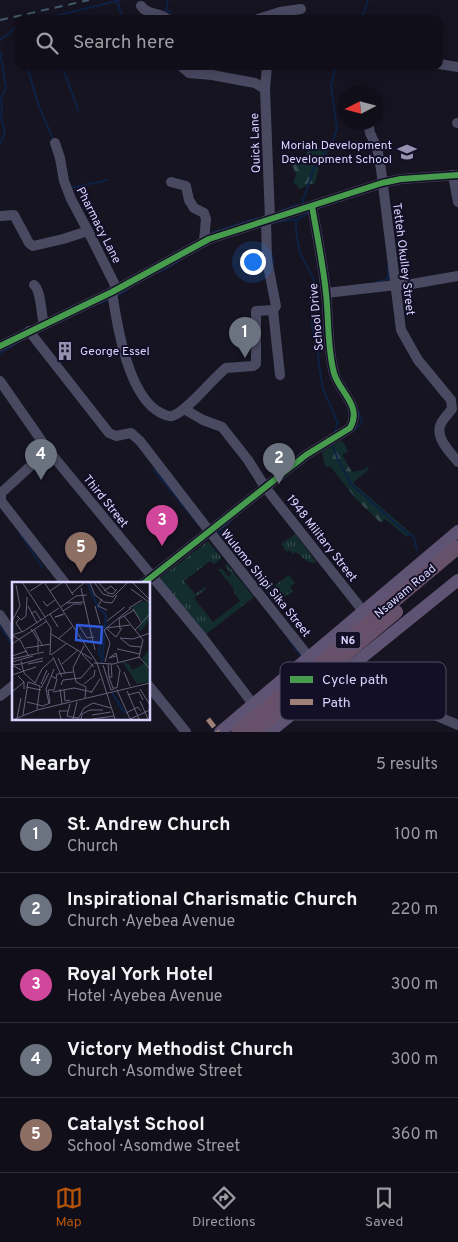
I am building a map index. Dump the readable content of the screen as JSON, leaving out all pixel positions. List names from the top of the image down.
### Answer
{
  "streets": {
    "highway": ["Nsawam Road", "N6"],
    "street": [
      "Quick Lane",
      "Pharmacy Lane",
      "Tetteh Okulley Street",
      "School Drive",
      "Third Street",
      "1948 Military Street",
      "Wulomo Shipi Sika Street"
    ]
  },
  "crossings": [
    ["School Drive", "1948 Military Street"]
  ],
  "places": {
    "school or university": ["Moriah Development Development School"],
    "building": ["George Essel"]
  },
  "legend": ["Cycle path", "Path"],
  "north": "left",
  "page": {
    "search": "Search here",
    "pins": [
      "1",
      "4",
      "2",
      "3",
      "5"
    ],
    "heading": ["Nearby", "5 results"],
    "list": [
      {
        "mark": "1",
        "name": "St. Andrew Church",
        "note": "Church",
        "value": "100 m"
      },
      {
        "mark": "2",
        "name": "Inspirational Charismatic Church",
        "note": "Church · Ayebea Avenue",
        "value": "220 m"
      },
      {
        "mark": "3",
        "name": "Royal York Hotel",
        "note": "Hotel · Ayebea Avenue",
        "value": "300 m"
      },
      {
        "mark": "4",
        "name": "Victory Methodist Church",
        "note": "Church · Asomdwe Street",
        "value": "300 m"
      },
      {
        "mark": "5",
        "name": "Catalyst School",
        "note": "School · Asomdwe Street",
        "value": "360 m"
      }
    ],
    "nav": ["Map", "Directions", "Saved"]
  }
}
